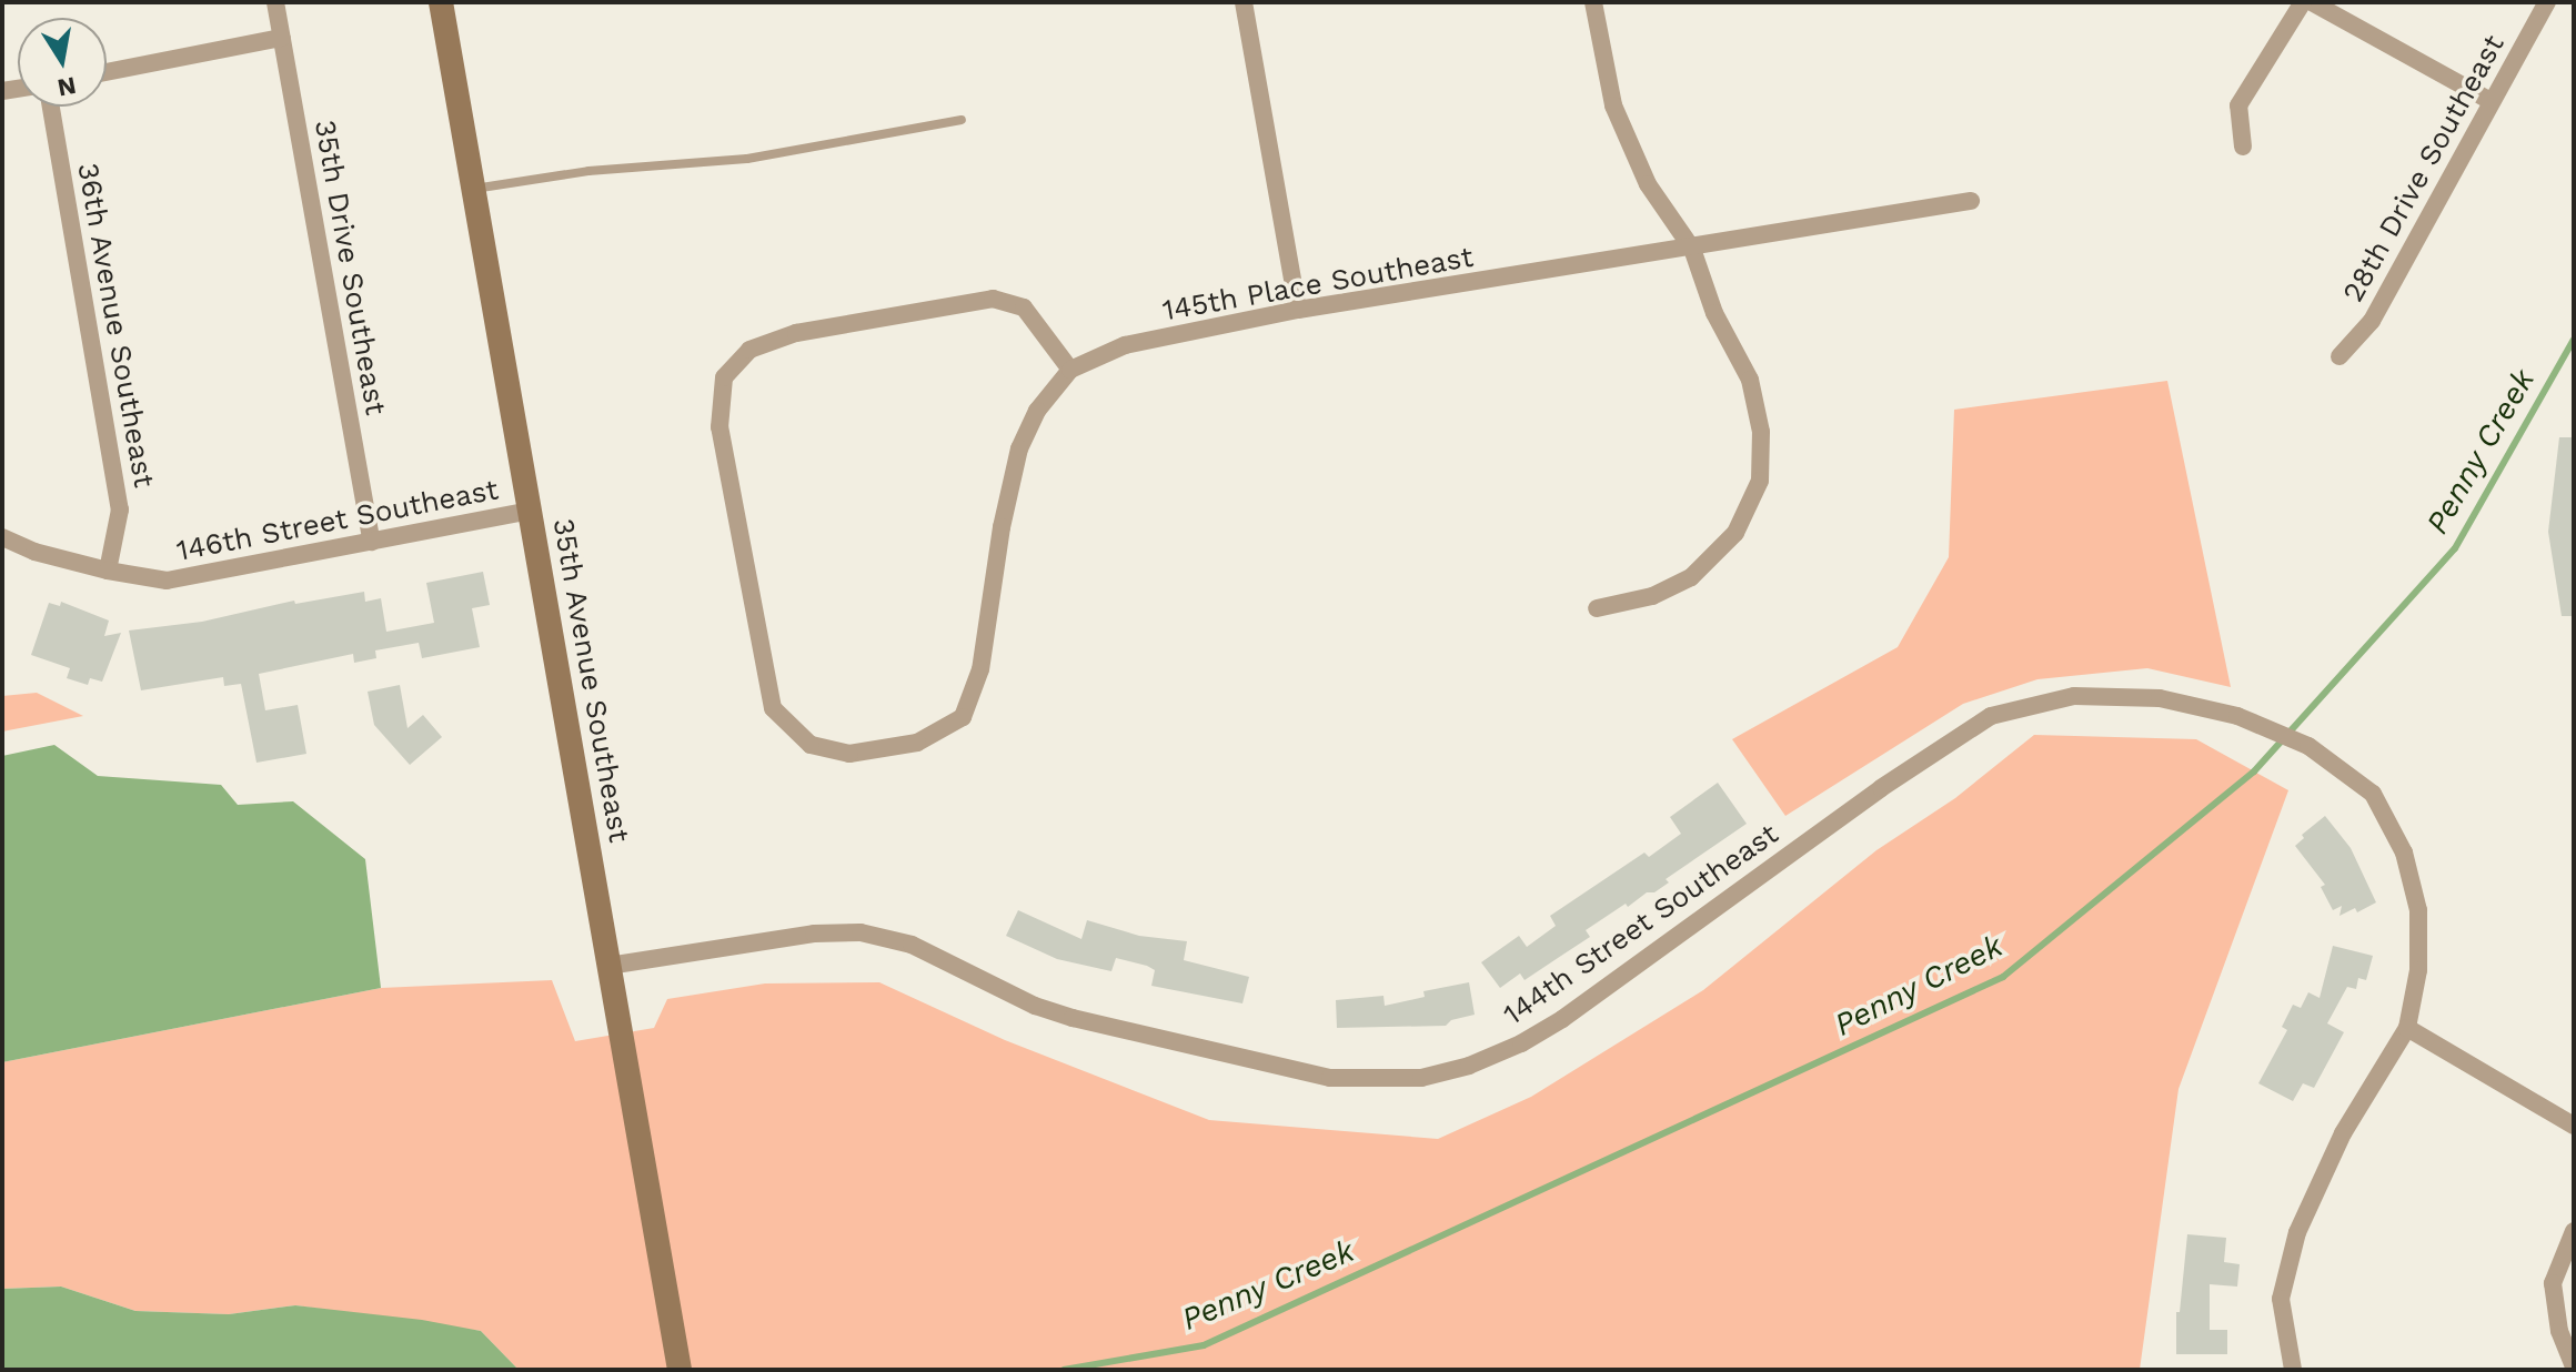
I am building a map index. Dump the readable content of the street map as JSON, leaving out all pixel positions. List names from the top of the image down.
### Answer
{
  "streets": {
    "street": [
      "28th Drive Southeast",
      "35th Drive Southeast",
      "145th Place Southeast",
      "36th Avenue Southeast",
      "146th Street Southeast",
      "35th Avenue Southeast",
      "144th Street Southeast"
    ]
  },
  "crossings": [
    ["35th Drive Southeast", "146th Street Southeast"],
    ["36th Avenue Southeast", "146th Street Southeast"],
    ["146th Street Southeast", "35th Avenue Southeast"],
    ["35th Avenue Southeast", "144th Street Southeast"]
  ],
  "water": ["Penny Creek"],
  "north": "bottom"
}
